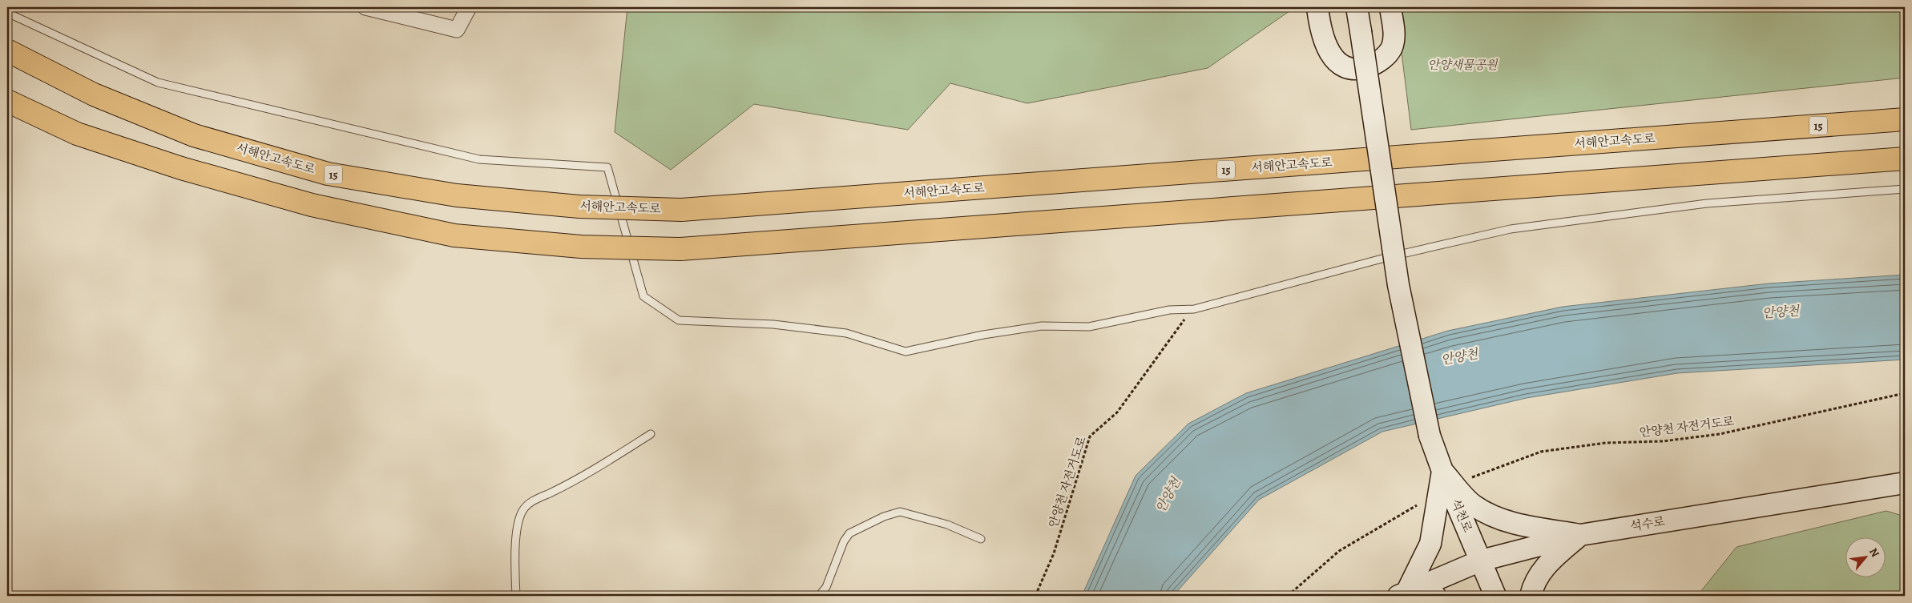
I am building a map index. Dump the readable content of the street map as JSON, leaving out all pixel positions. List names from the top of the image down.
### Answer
{
  "streets": {
    "highway": ["15", "서해안고속도로"],
    "street": ["석천로", "석수로"],
    "path": ["안양천 자전거도로"]
  },
  "crossings": [
    ["석천로", "석수로"]
  ],
  "water": ["안양천"],
  "parks": ["안양새물공원"],
  "north": "top right"
}
